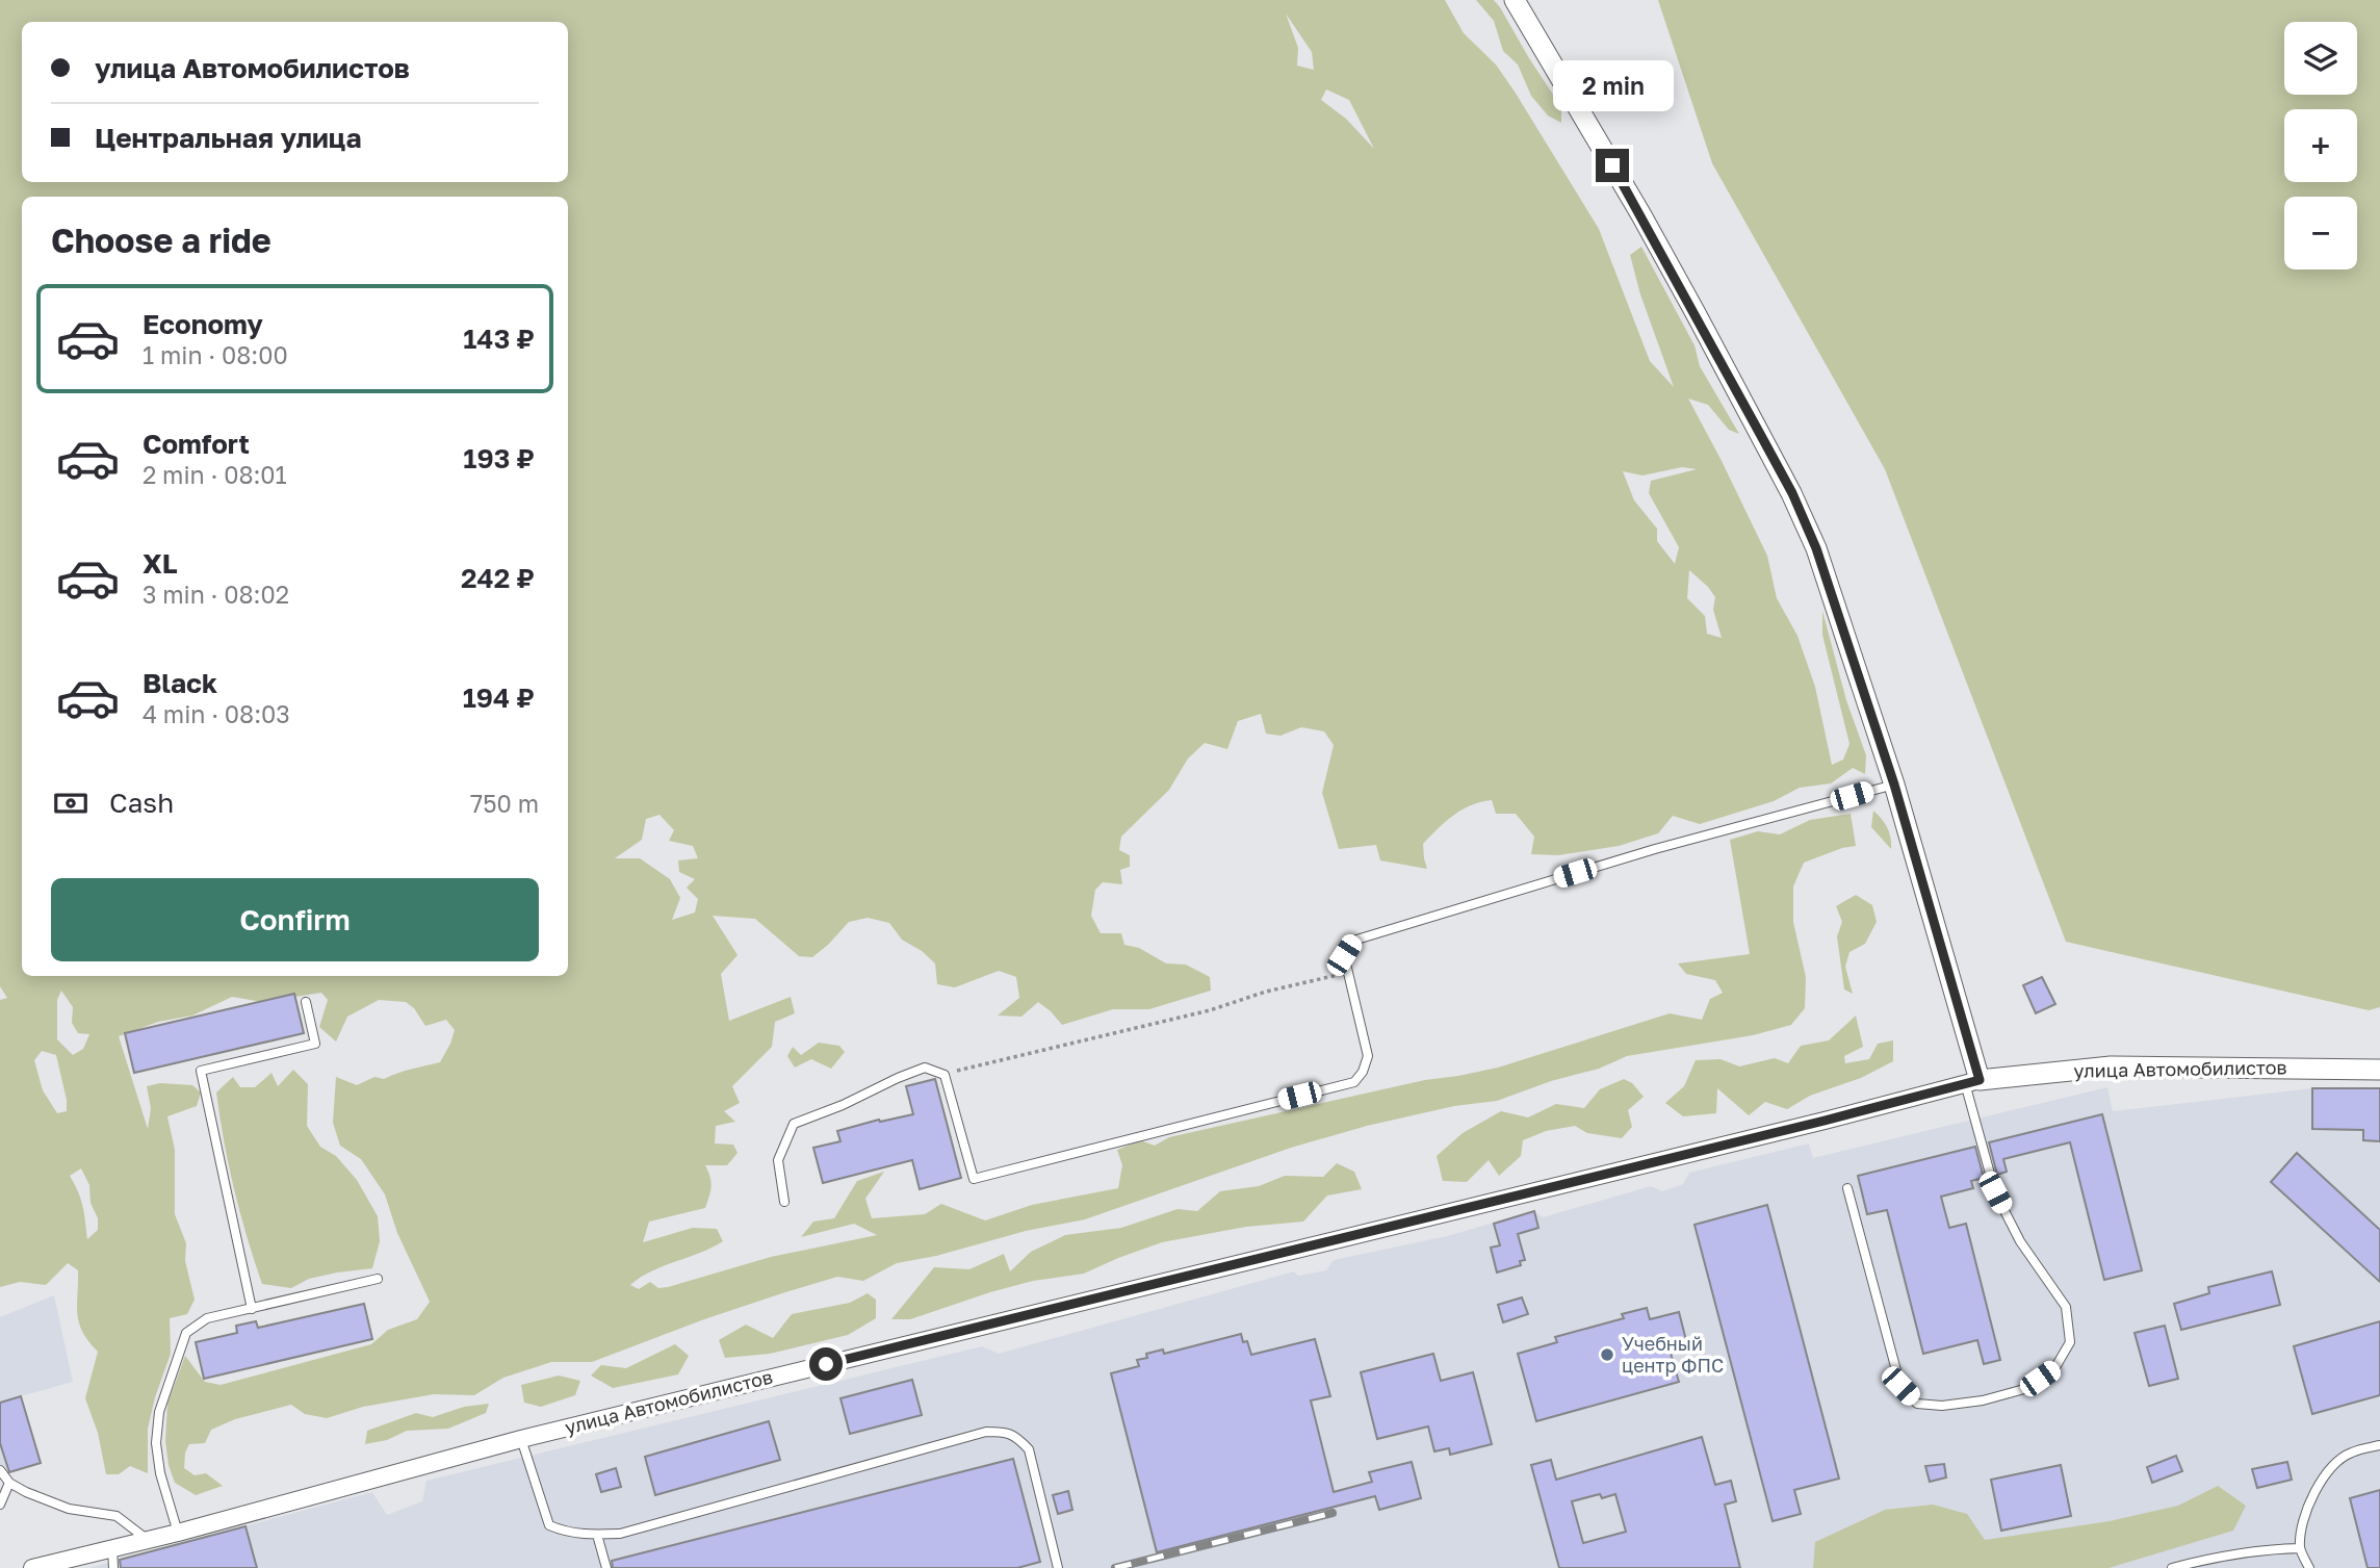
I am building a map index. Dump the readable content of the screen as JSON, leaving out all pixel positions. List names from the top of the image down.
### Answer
{
  "streets": {
    "street": ["улица Автомобилистов"]
  },
  "places": ["Учебный центр ФПС"],
  "page": {
    "map_buttons": ["+", "−"],
    "banner": ["улица Автомобилистов", "Центральная улица"],
    "bubble": "2 min",
    "heading": "Choose a ride",
    "list": [
      {
        "name": "Economy",
        "note": "1 min · 08:00",
        "value": "143 ₽"
      },
      {
        "name": "Comfort",
        "note": "2 min · 08:01",
        "value": "193 ₽"
      },
      {
        "name": "XL",
        "note": "3 min · 08:02",
        "value": "242 ₽"
      },
      {
        "name": "Black",
        "note": "4 min · 08:03",
        "value": "194 ₽"
      }
    ],
    "pay": ["Cash", "750 m"],
    "buttons": "Confirm"
  }
}
